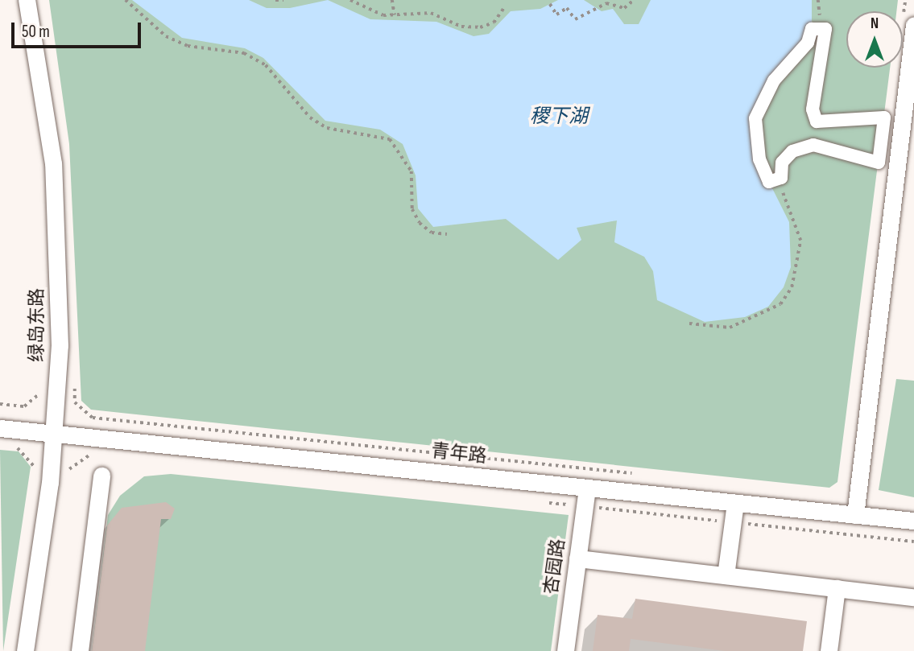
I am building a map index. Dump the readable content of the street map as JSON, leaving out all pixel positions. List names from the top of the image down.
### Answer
{
  "streets": {
    "street": ["绿岛东路", "青年路", "杏园路"]
  },
  "crossings": [
    ["绿岛东路", "青年路"],
    ["青年路", "杏园路"]
  ],
  "water": ["稷下湖"],
  "scale_bar": "50 m",
  "north": "top"
}
